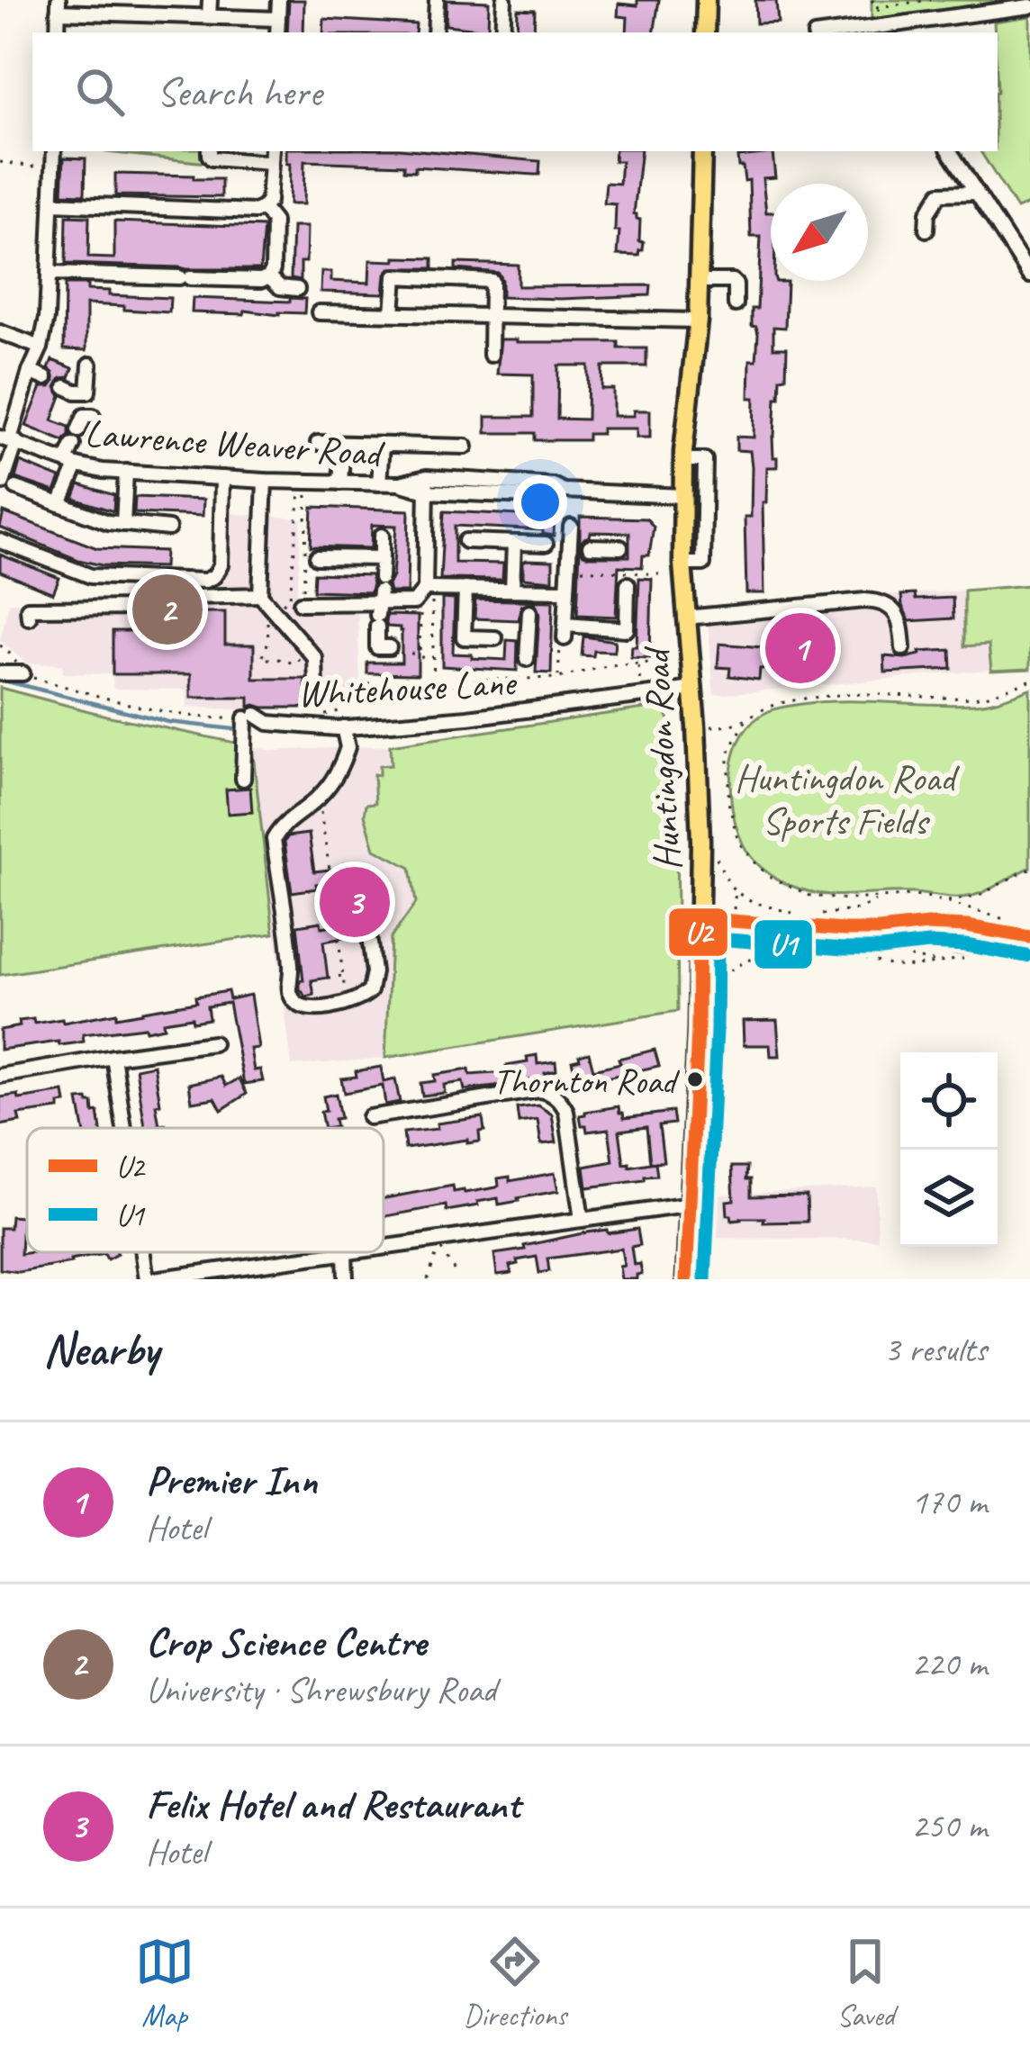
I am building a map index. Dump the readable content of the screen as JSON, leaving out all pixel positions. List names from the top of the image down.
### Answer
{
  "streets": {
    "main road": ["Huntingdon Road"],
    "street": ["Lawrence Weaver Road", "Whitehouse Lane"]
  },
  "crossings": [
    ["Lawrence Weaver Road", "Huntingdon Road"],
    ["Whitehouse Lane", "Huntingdon Road"]
  ],
  "parks": ["Huntingdon Road Sports Fields"],
  "places": ["Thornton Road"],
  "lines": ["transit line U2", "transit line U1"],
  "legend": ["U2", "U1"],
  "north": "bottom left",
  "page": {
    "search": "Search here",
    "pins": ["2", "1", "3"],
    "heading": ["Nearby", "3 results"],
    "list": [
      {
        "mark": "1",
        "name": "Premier Inn",
        "note": "Hotel",
        "value": "170 m"
      },
      {
        "mark": "2",
        "name": "Crop Science Centre",
        "note": "University · Shrewsbury Road",
        "value": "220 m"
      },
      {
        "mark": "3",
        "name": "Felix Hotel and Restaurant",
        "note": "Hotel",
        "value": "250 m"
      }
    ],
    "nav": ["Map", "Directions", "Saved"]
  }
}
